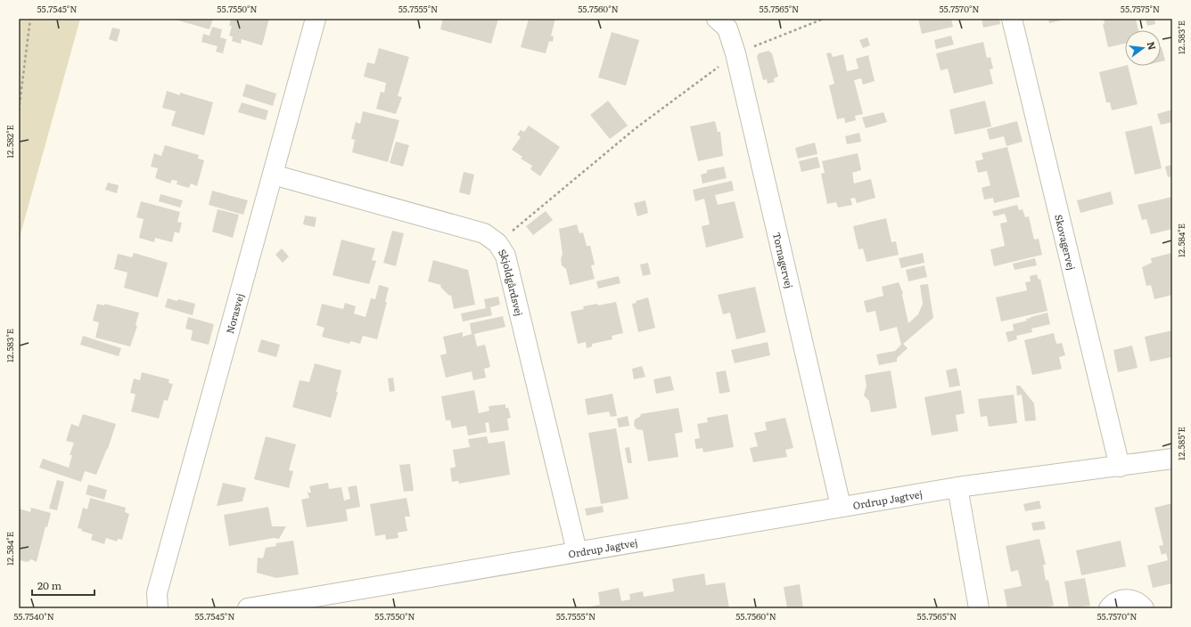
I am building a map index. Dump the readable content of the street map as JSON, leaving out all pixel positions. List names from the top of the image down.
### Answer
{
  "streets": {
    "street": [
      "Skovagervej",
      "Tornagervej",
      "Skjoldgårdsvej",
      "Norasvej",
      "Ordrup Jagtvej"
    ]
  },
  "crossings": [
    ["Skovagervej", "Ordrup Jagtvej"],
    ["Tornagervej", "Ordrup Jagtvej"],
    ["Skjoldgårdsvej", "Norasvej"],
    ["Skjoldgårdsvej", "Ordrup Jagtvej"]
  ],
  "scale_bar": "20 m",
  "north": "right",
  "coordinates": [
    "55.7545°N",
    "55.7550°N",
    "55.7555°N",
    "55.7560°N",
    "55.7565°N",
    "55.7570°N",
    "55.7575°N",
    "12.583°E",
    "12.582°E",
    "12.584°E",
    "12.585°E",
    "55.7540°N"
  ]
}
